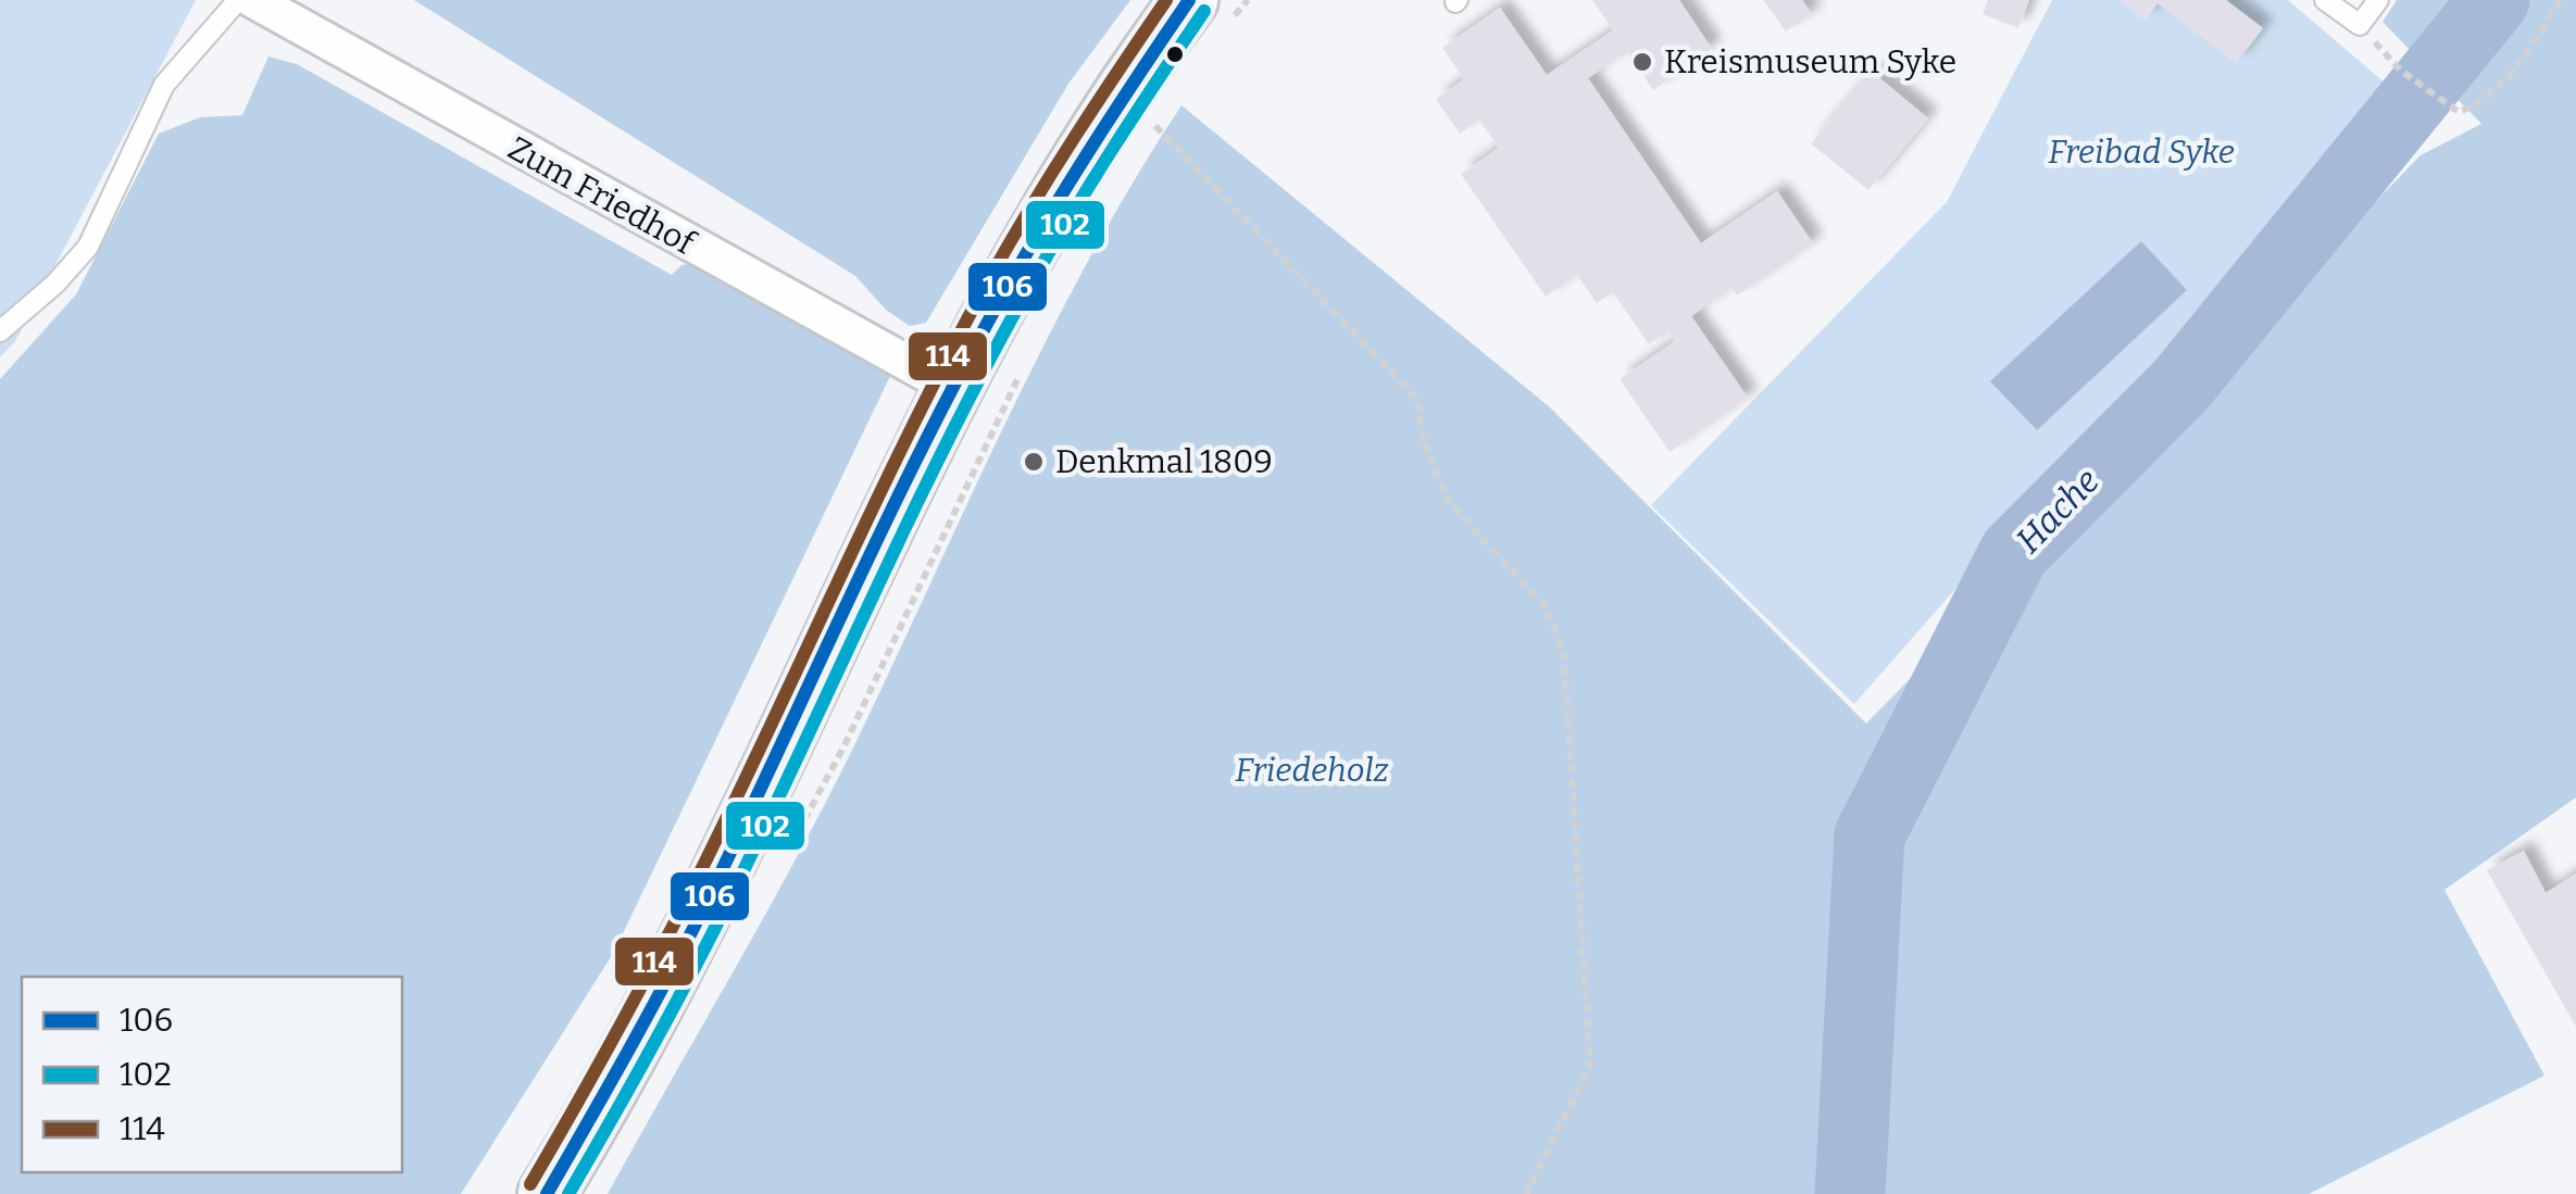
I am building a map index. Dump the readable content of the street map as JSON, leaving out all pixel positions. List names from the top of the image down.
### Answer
{
  "streets": {
    "street": ["Zum Friedhof"]
  },
  "water": ["Hache"],
  "parks": ["Freibad Syke", "Friedeholz"],
  "places": ["Kreismuseum Syke", "Denkmal 1809"],
  "lines": ["transit line 106", "transit line 114", "transit line 102"],
  "legend": ["106", "102", "114"]
}
